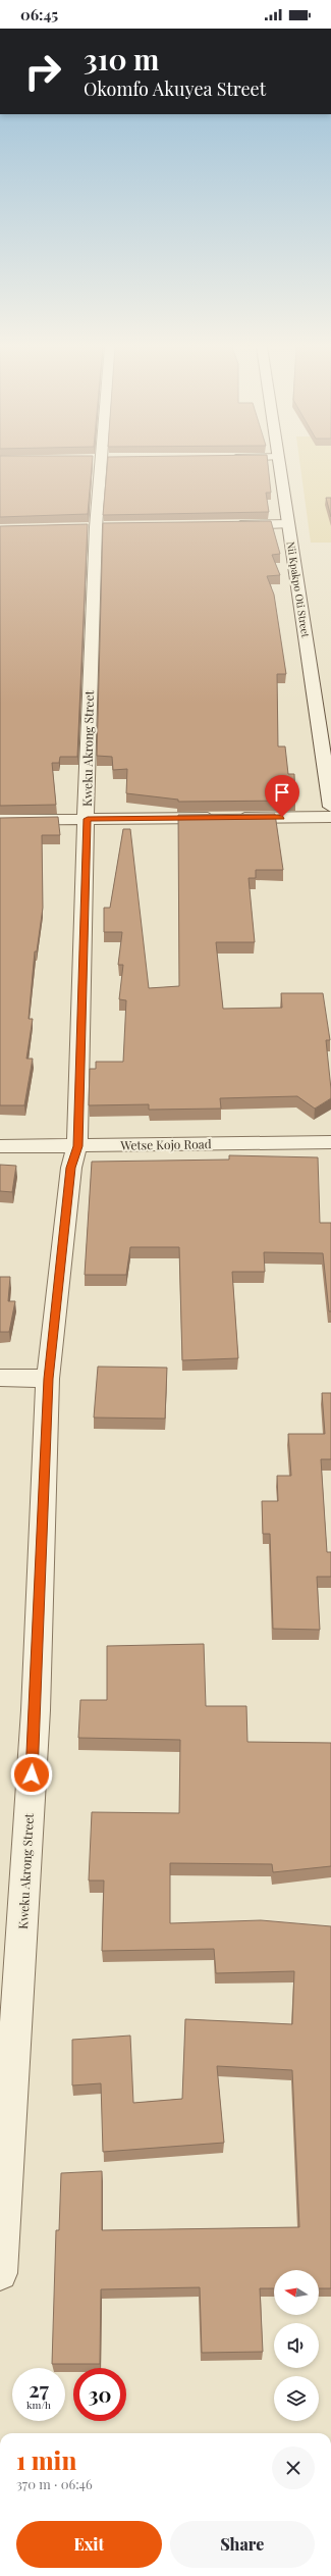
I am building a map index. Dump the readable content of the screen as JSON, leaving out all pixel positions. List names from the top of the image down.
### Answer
{
  "streets": {
    "street": ["Nii Kpakpo Oti Street", "Kweku Akrong Street", "Wetse Kojo Road"]
  },
  "crossings": [
    ["Kweku Akrong Street", "Wetse Kojo Road"]
  ],
  "north": "left",
  "page": {
    "status": "06:45",
    "turn": ["310 m", "Okomfo Akuyea Street"],
    "speed": "27 km/h",
    "limit": "30",
    "heading": ["1 min", "370 m · 06:46"],
    "buttons": ["Exit", "Share"]
  }
}
